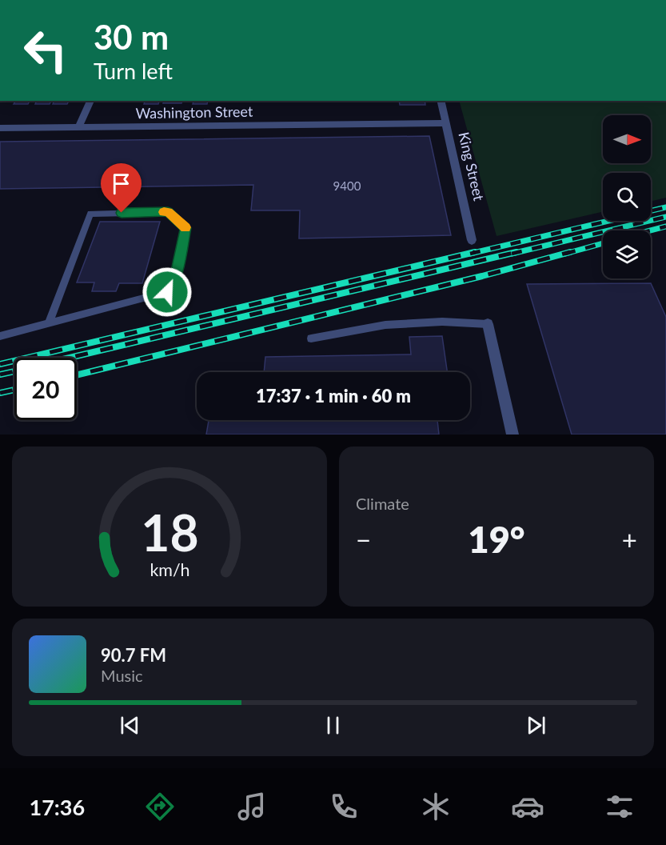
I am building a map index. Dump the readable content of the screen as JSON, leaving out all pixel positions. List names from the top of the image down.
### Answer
{
  "streets": {
    "street": ["Washington Street", "King Street"]
  },
  "crossings": [
    ["Washington Street", "King Street"]
  ],
  "house_numbers": ["9400"],
  "north": "right",
  "page": {
    "turn": ["30 m", "Turn left"],
    "limit": "20",
    "trip": "17:37 · 1 min · 60 m",
    "tile": "Climate",
    "heat": ["−", "19°", "+"],
    "song": ["90.7 FM", "Music"],
    "tabs": "17:36",
    "gauge": ["18", "km/h"]
  }
}
